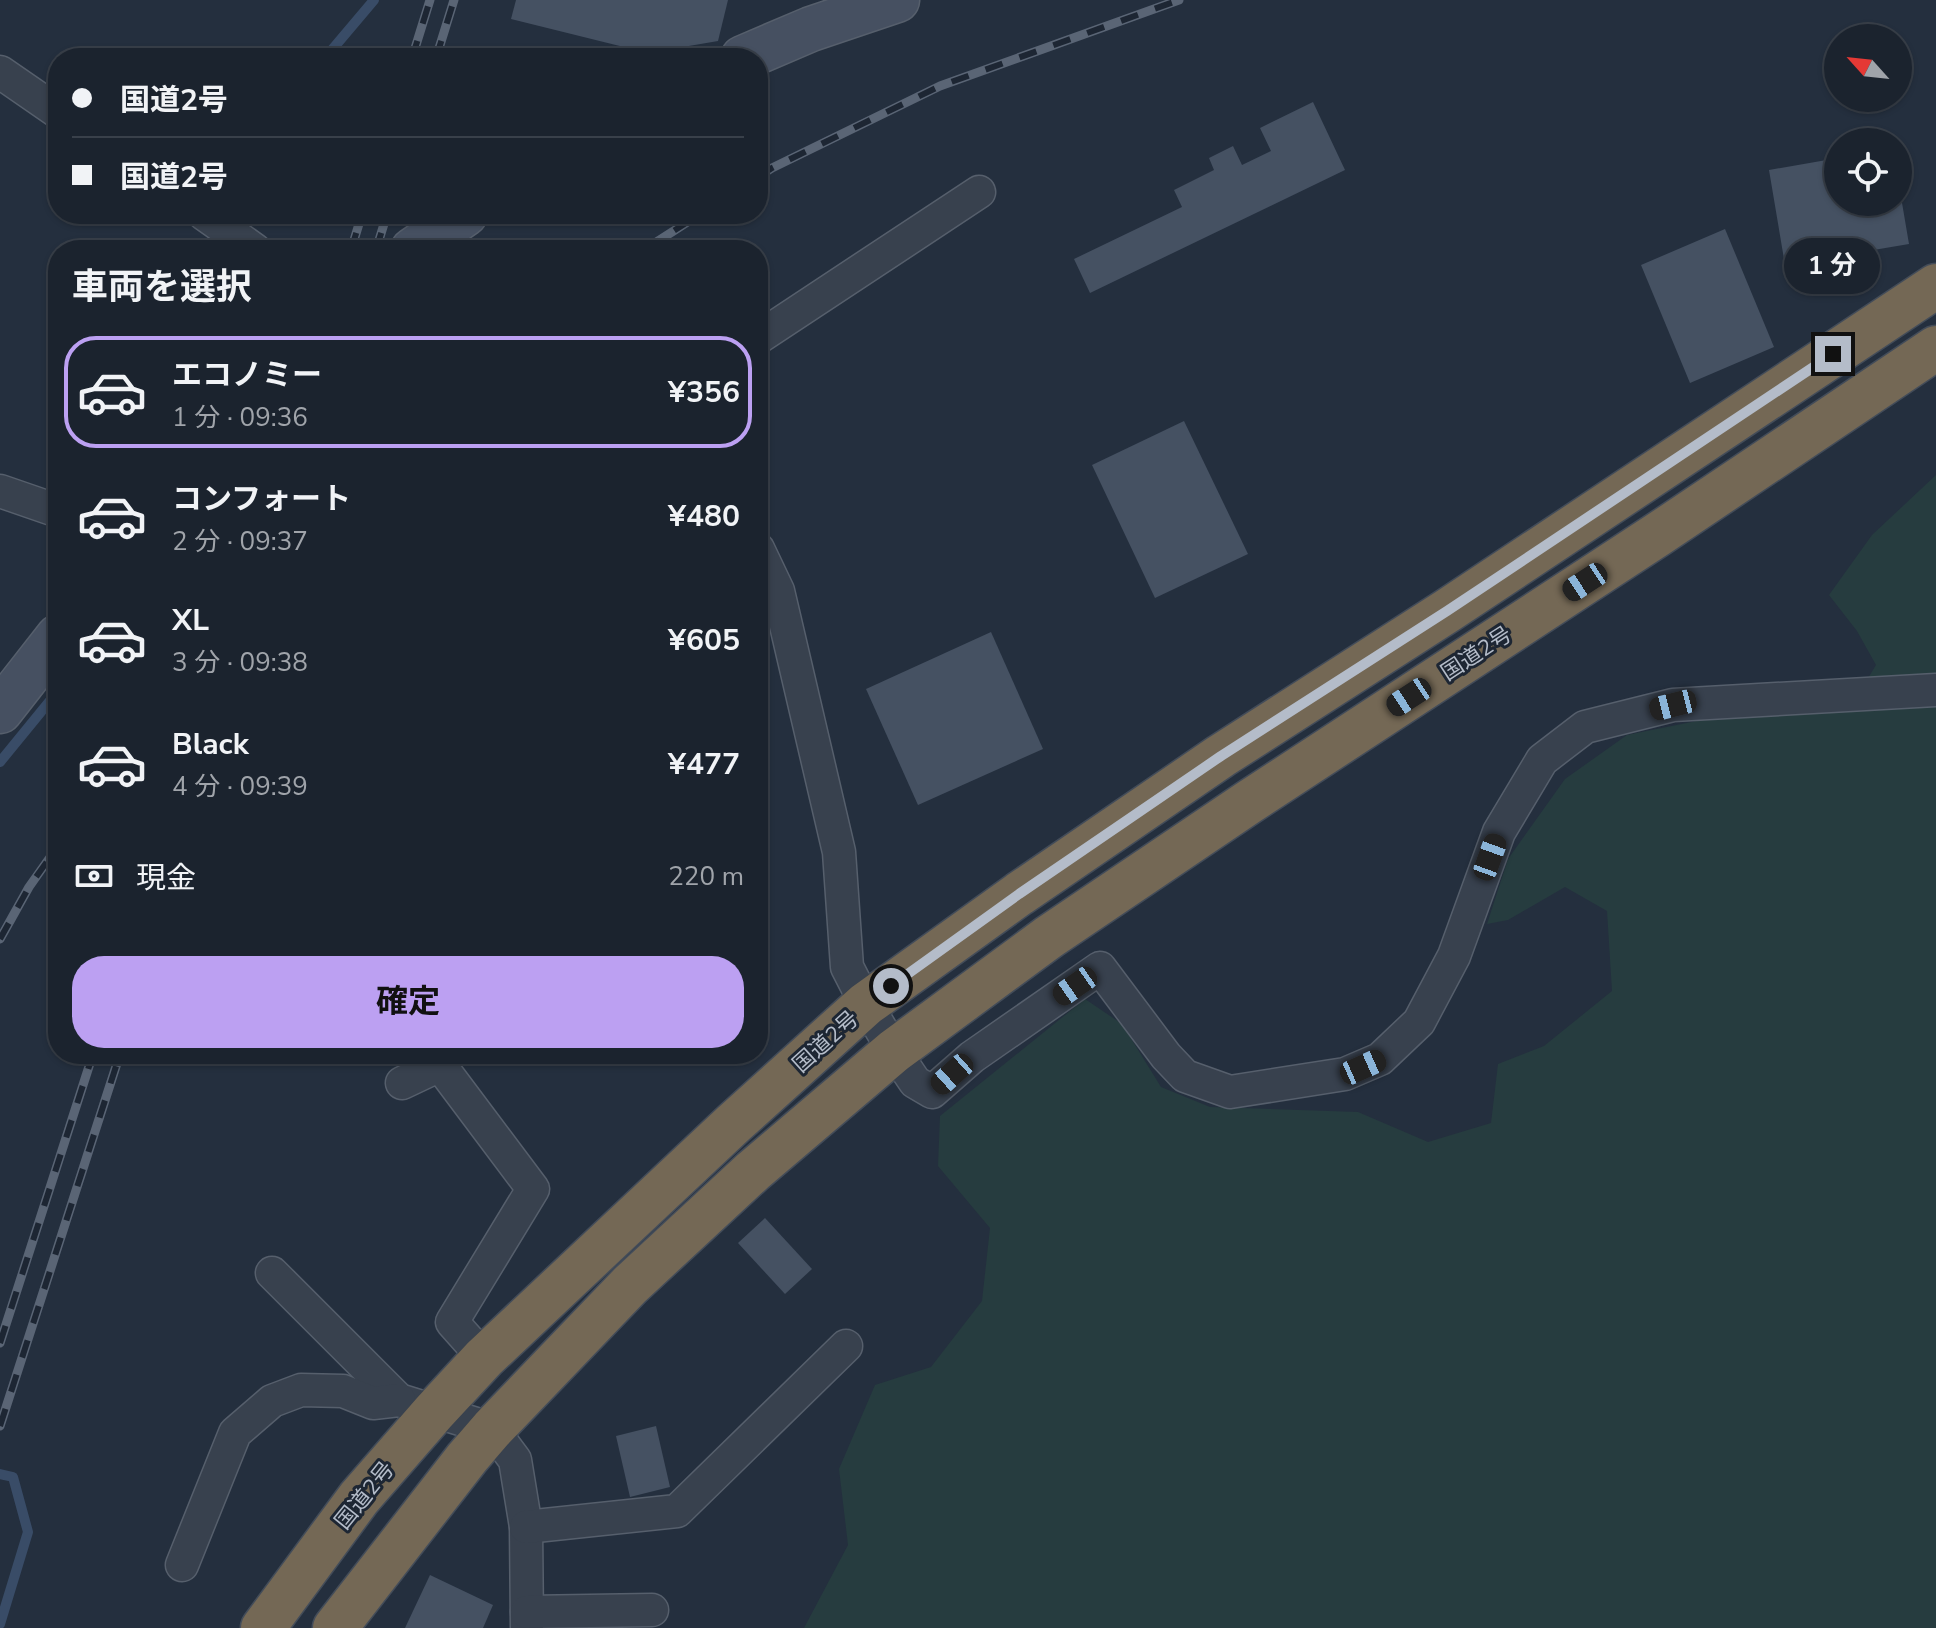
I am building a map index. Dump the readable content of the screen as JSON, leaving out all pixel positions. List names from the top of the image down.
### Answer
{
  "streets": {
    "highway": ["国道2号"]
  },
  "north": "top left",
  "page": {
    "banner": ["国道2号", "国道2号"],
    "bubble": "1 分",
    "heading": "車両を選択",
    "list": [
      {
        "name": "エコノミー",
        "note": "1 分 · 09:36",
        "value": "¥356"
      },
      {
        "name": "コンフォート",
        "note": "2 分 · 09:37",
        "value": "¥480"
      },
      {
        "name": "XL",
        "note": "3 分 · 09:38",
        "value": "¥605"
      },
      {
        "name": "Black",
        "note": "4 分 · 09:39",
        "value": "¥477"
      }
    ],
    "pay": ["現金", "220 m"],
    "buttons": "確定"
  }
}
